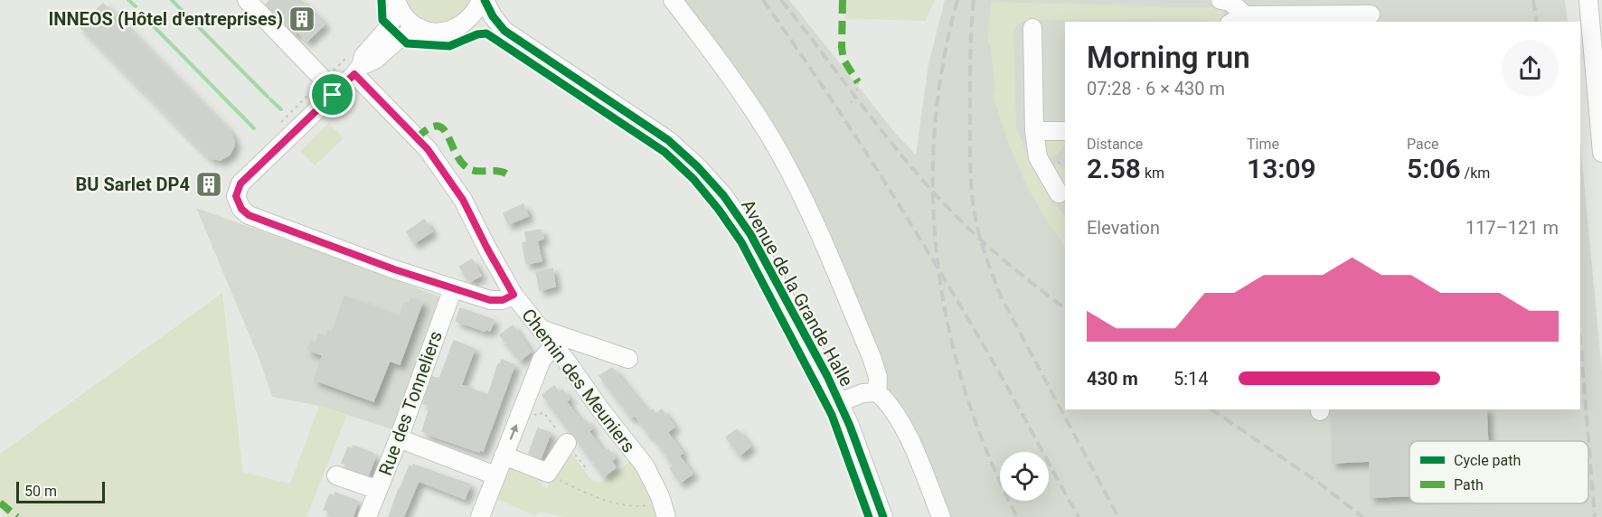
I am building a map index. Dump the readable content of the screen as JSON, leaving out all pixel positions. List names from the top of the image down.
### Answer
{
  "streets": {
    "street": ["Avenue de la Grande Halle", "Chemin des Meuniers", "Rue des Tonneliers"]
  },
  "places": {
    "building": ["INNEOS (Hôtel d'entreprises)", "BU Sarlet DP4"]
  },
  "legend": ["Cycle path", "Path"],
  "scale_bar": "50 m",
  "page": {
    "heading": ["Morning run", "07:28 · 6 × 430 m"],
    "stats": [
      ["Distance", "2.58 km"],
      ["Time", "13:09"],
      ["Pace", "5:06 /km"]
    ],
    "chart": ["Elevation", "117–121 m"],
    "list": [
      {
        "name": "430 m",
        "note": "5:14"
      }
    ],
    "scale": "50 m"
  }
}
